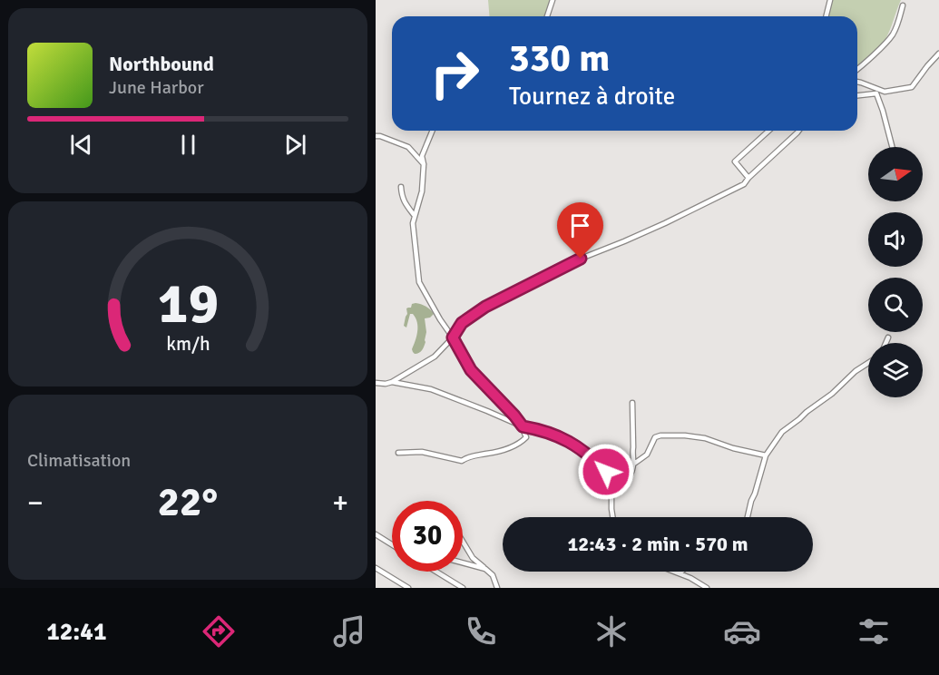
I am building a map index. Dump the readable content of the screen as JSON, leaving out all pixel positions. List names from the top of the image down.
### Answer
{
  "north": "right",
  "page": {
    "turn": ["330 m", "Tournez à droite"],
    "song": ["Northbound", "June Harbor"],
    "tile": "Climatisation",
    "heat": ["−", "22°", "+"],
    "limit": "30",
    "trip": "12:43 · 2 min · 570 m",
    "tabs": "12:41",
    "gauge": ["19", "km/h"]
  }
}
